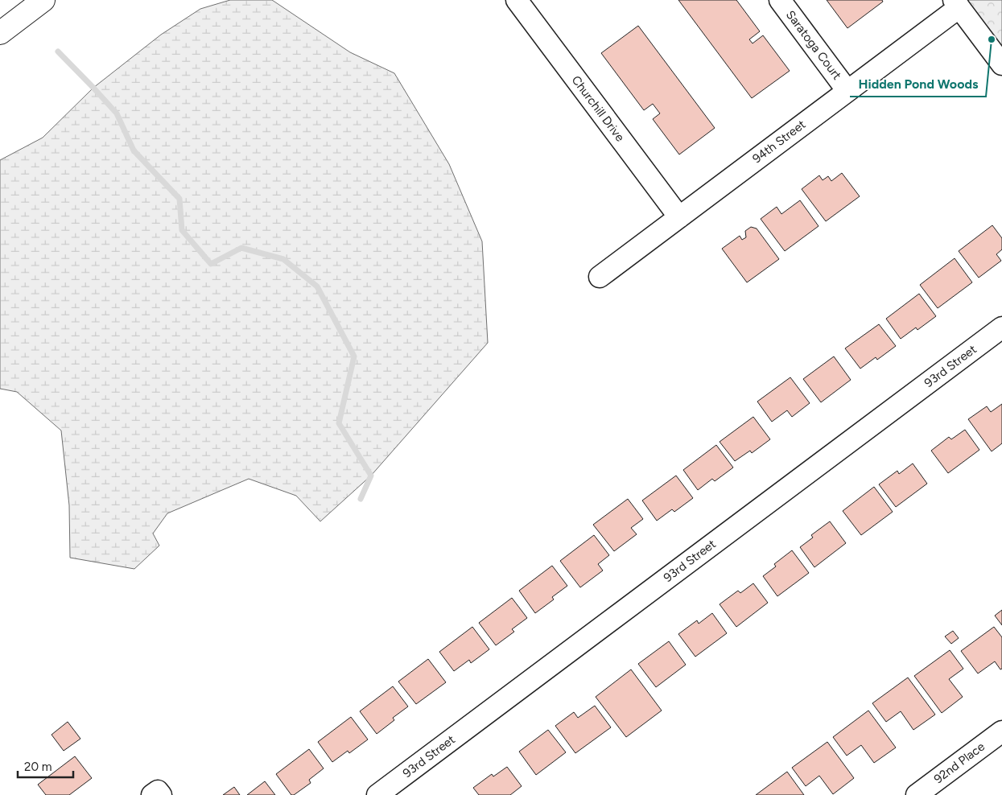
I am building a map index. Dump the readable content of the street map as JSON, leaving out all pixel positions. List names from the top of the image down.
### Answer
{
  "streets": {
    "street": [
      "Saratoga Court",
      "Churchill Drive",
      "94th Street",
      "93rd Street",
      "92nd Place"
    ]
  },
  "crossings": [
    ["Saratoga Court", "94th Street"],
    ["Churchill Drive", "94th Street"]
  ],
  "places": ["Hidden Pond Woods"],
  "scale_bar": "20 m"
}
